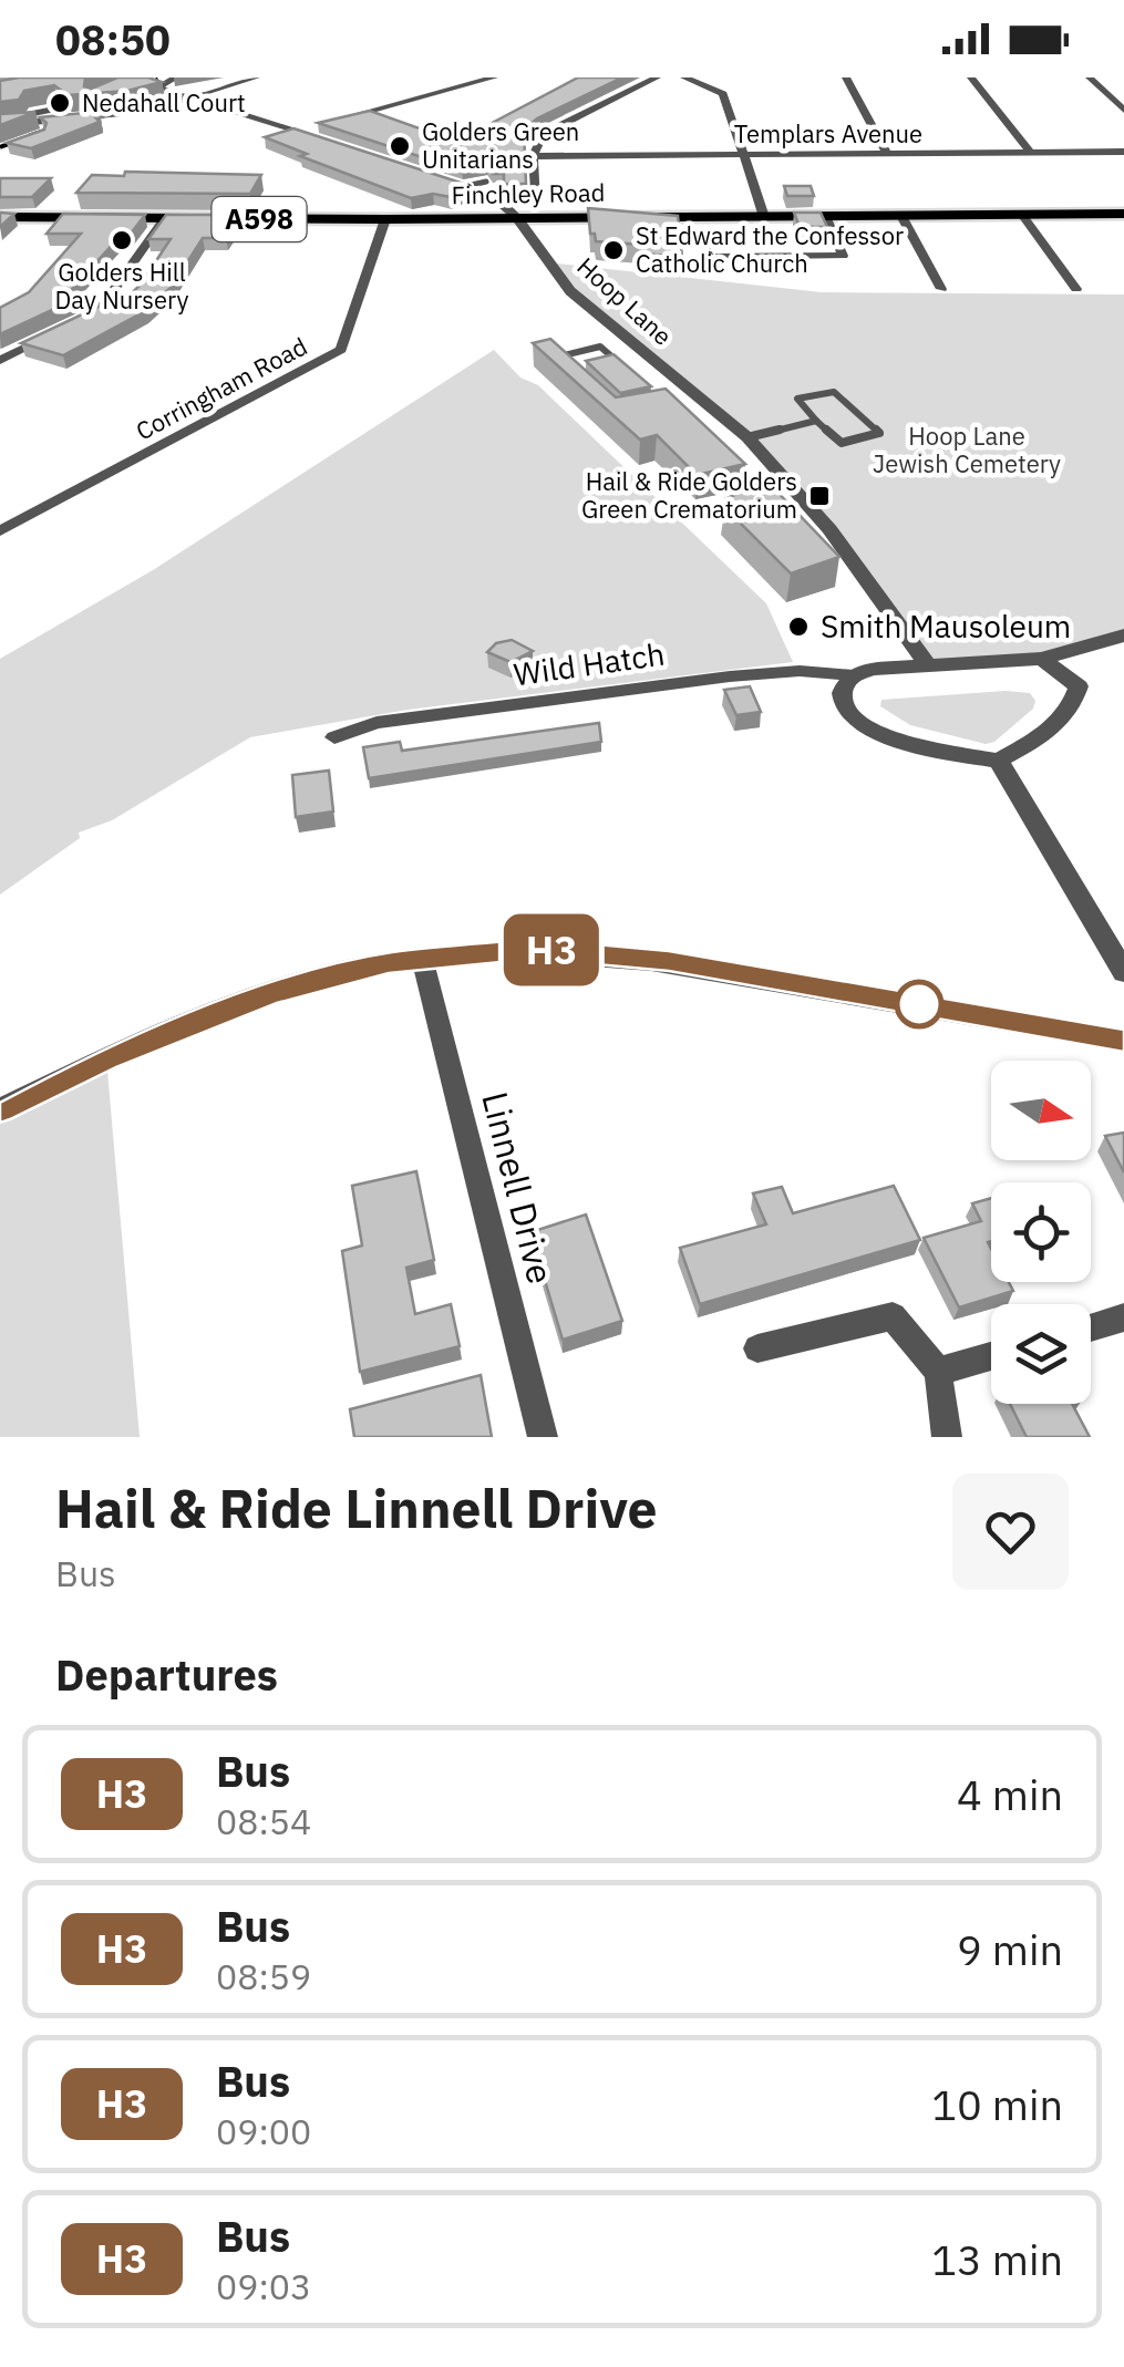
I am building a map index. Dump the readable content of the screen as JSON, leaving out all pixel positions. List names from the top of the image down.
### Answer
{
  "streets": {
    "main road": ["Finchley Road", "A598"],
    "street": [
      "Templars Avenue",
      "Hoop Lane",
      "Corringham Road",
      "Wild Hatch",
      "Linnell Drive"
    ]
  },
  "crossings": [
    ["Finchley Road", "Hoop Lane"],
    ["Finchley Road", "Corringham Road"]
  ],
  "parks": ["Hoop Lane Jewish Cemetery"],
  "places": {
    "other": [
      "Nedahall Court",
      "Golders Green Unitarians",
      "Golders Hill Day Nursery",
      "St Edward the Confessor Catholic Church",
      "Smith Mausoleum"
    ],
    "transit": ["Hail & Ride Golders Green Crematorium"]
  },
  "lines": ["bus line H3"],
  "north": "right",
  "page": {
    "status": "08:50",
    "on_map": "H3",
    "heading": [
      ["Hail & Ride Linnell Drive", "Bus"],
      "Departures"
    ],
    "list": [
      {
        "mark": "H3",
        "name": "Bus",
        "note": "08:54",
        "value": "4 min"
      },
      {
        "mark": "H3",
        "name": "Bus",
        "note": "08:59",
        "value": "9 min"
      },
      {
        "mark": "H3",
        "name": "Bus",
        "note": "09:00",
        "value": "10 min"
      },
      {
        "mark": "H3",
        "name": "Bus",
        "note": "09:03",
        "value": "13 min"
      }
    ]
  }
}
